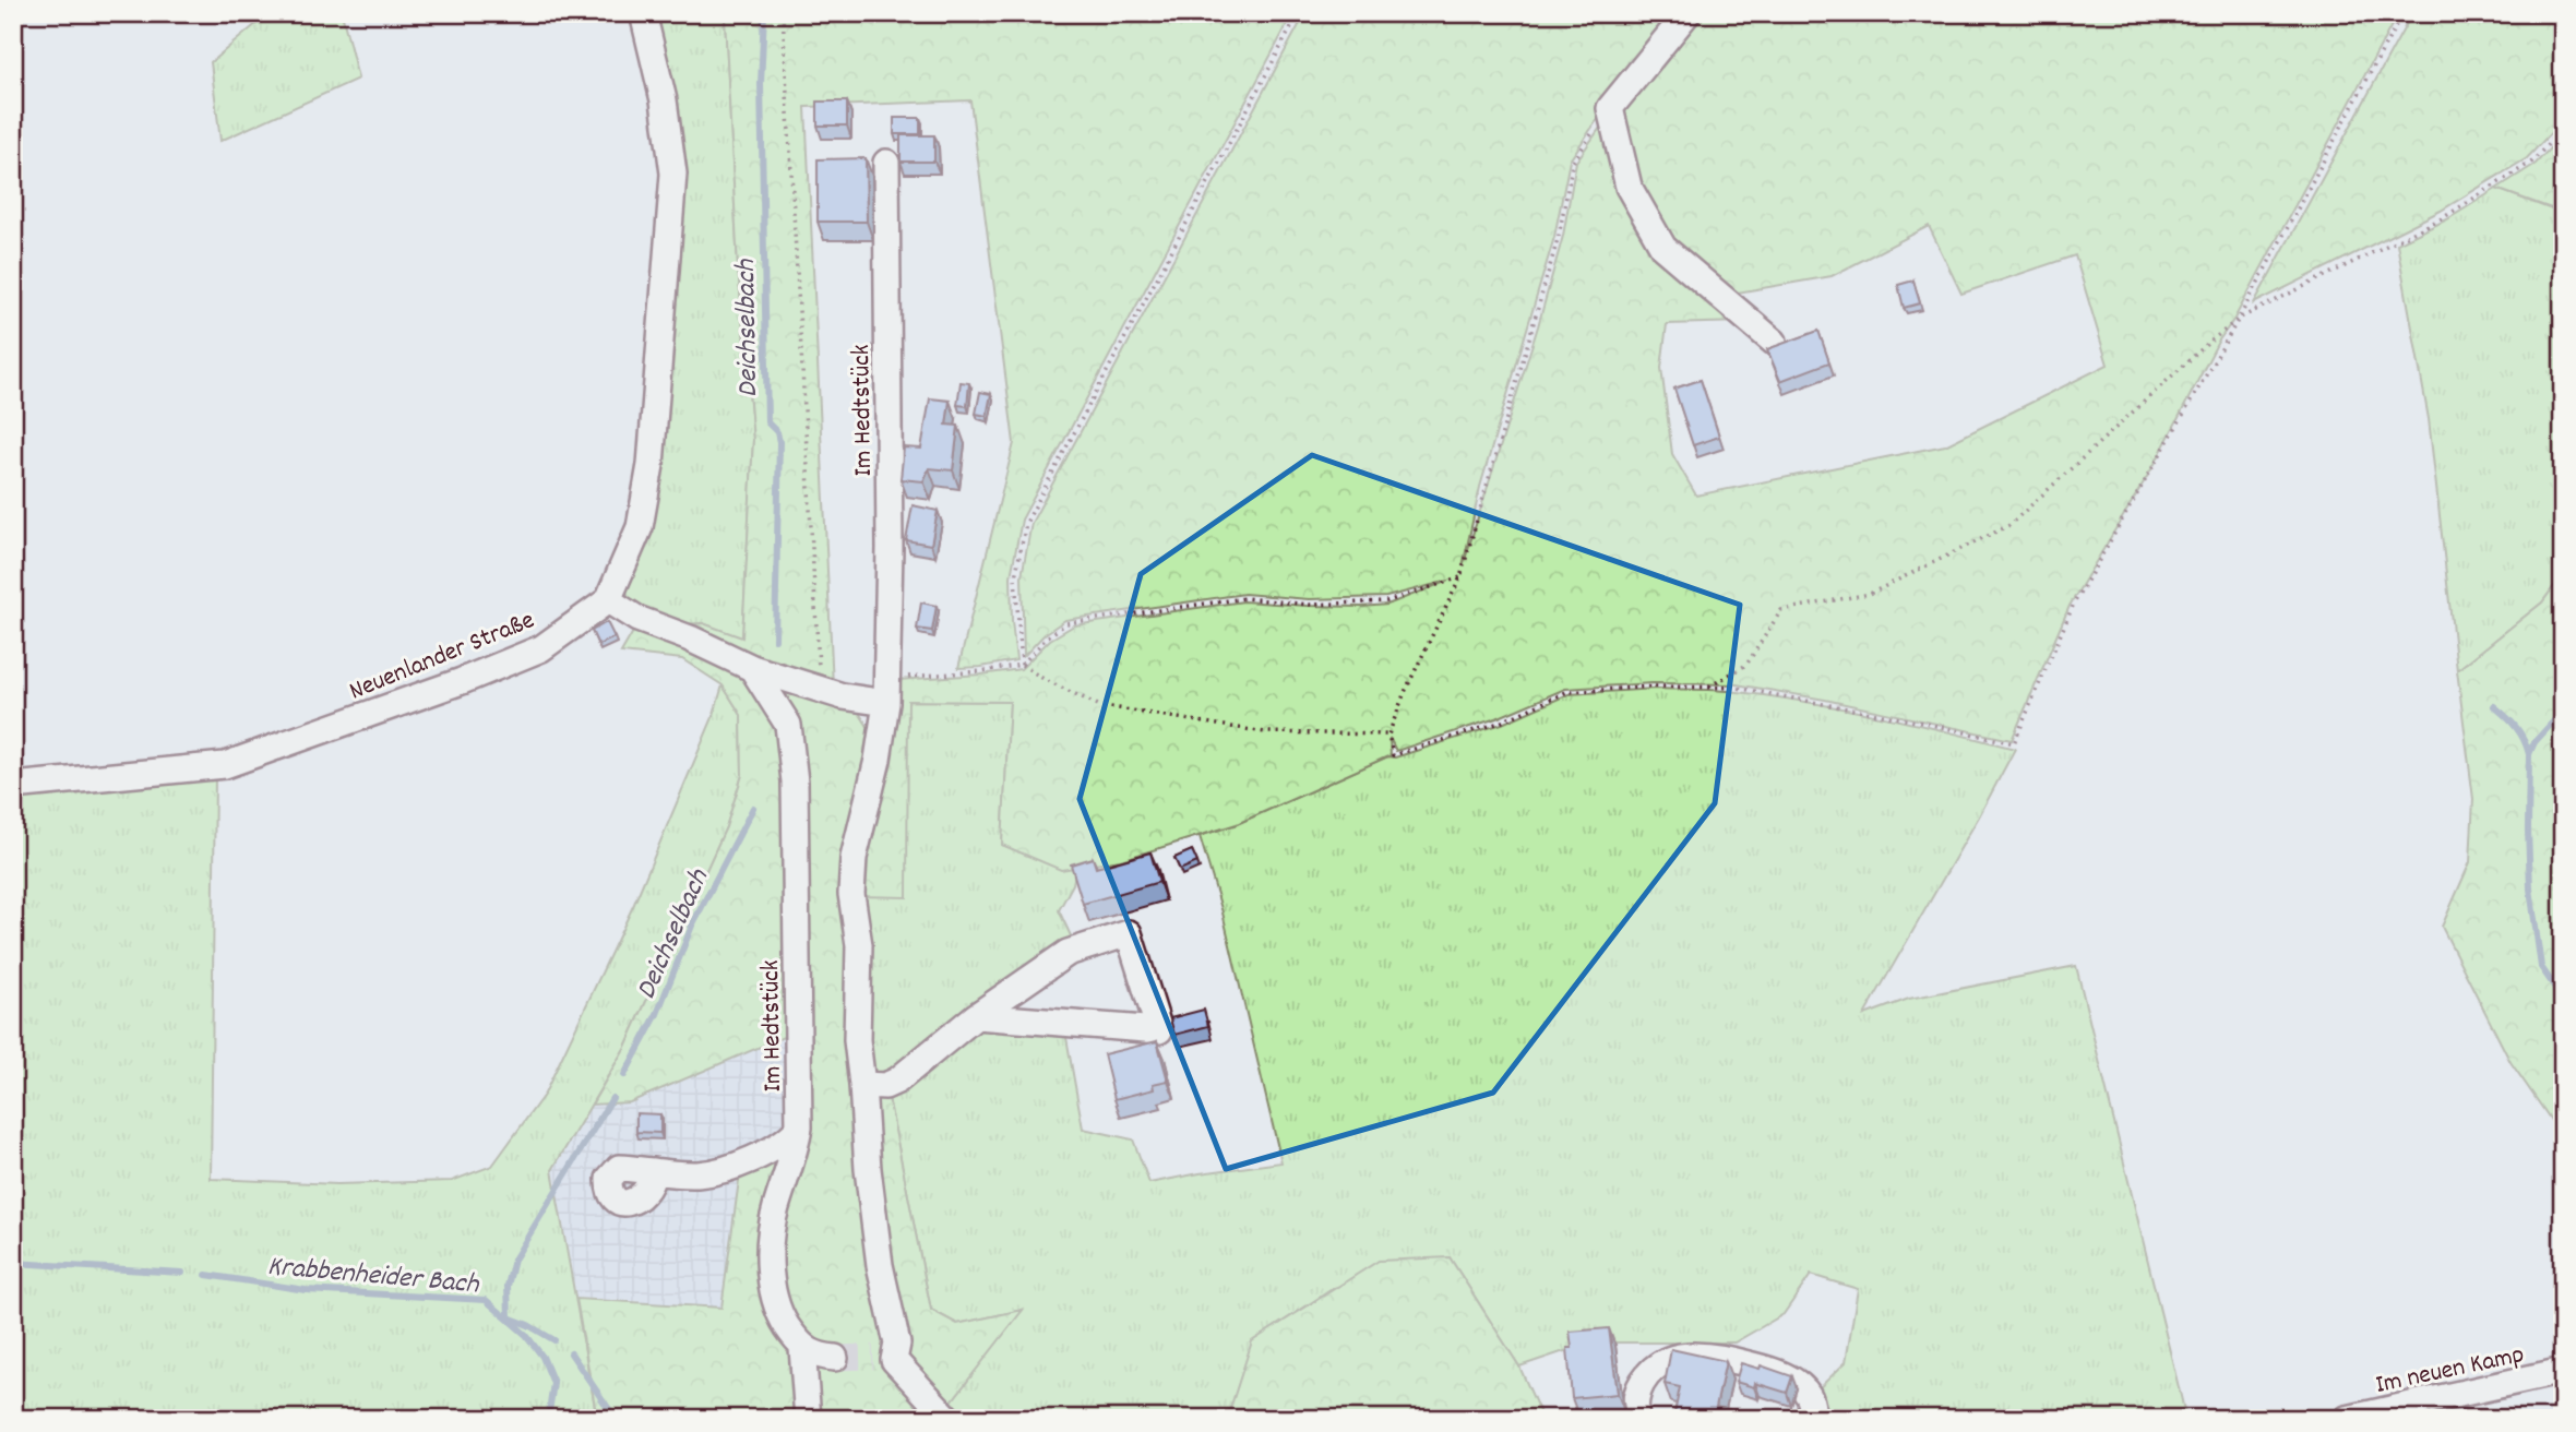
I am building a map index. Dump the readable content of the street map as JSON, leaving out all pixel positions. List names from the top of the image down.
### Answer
{
  "streets": {
    "street": ["Im Hedtstück", "Neuenlander Straße", "Im neuen Kamp"]
  },
  "water": ["Deichselbach", "Krabbenheider Bach"]
}
